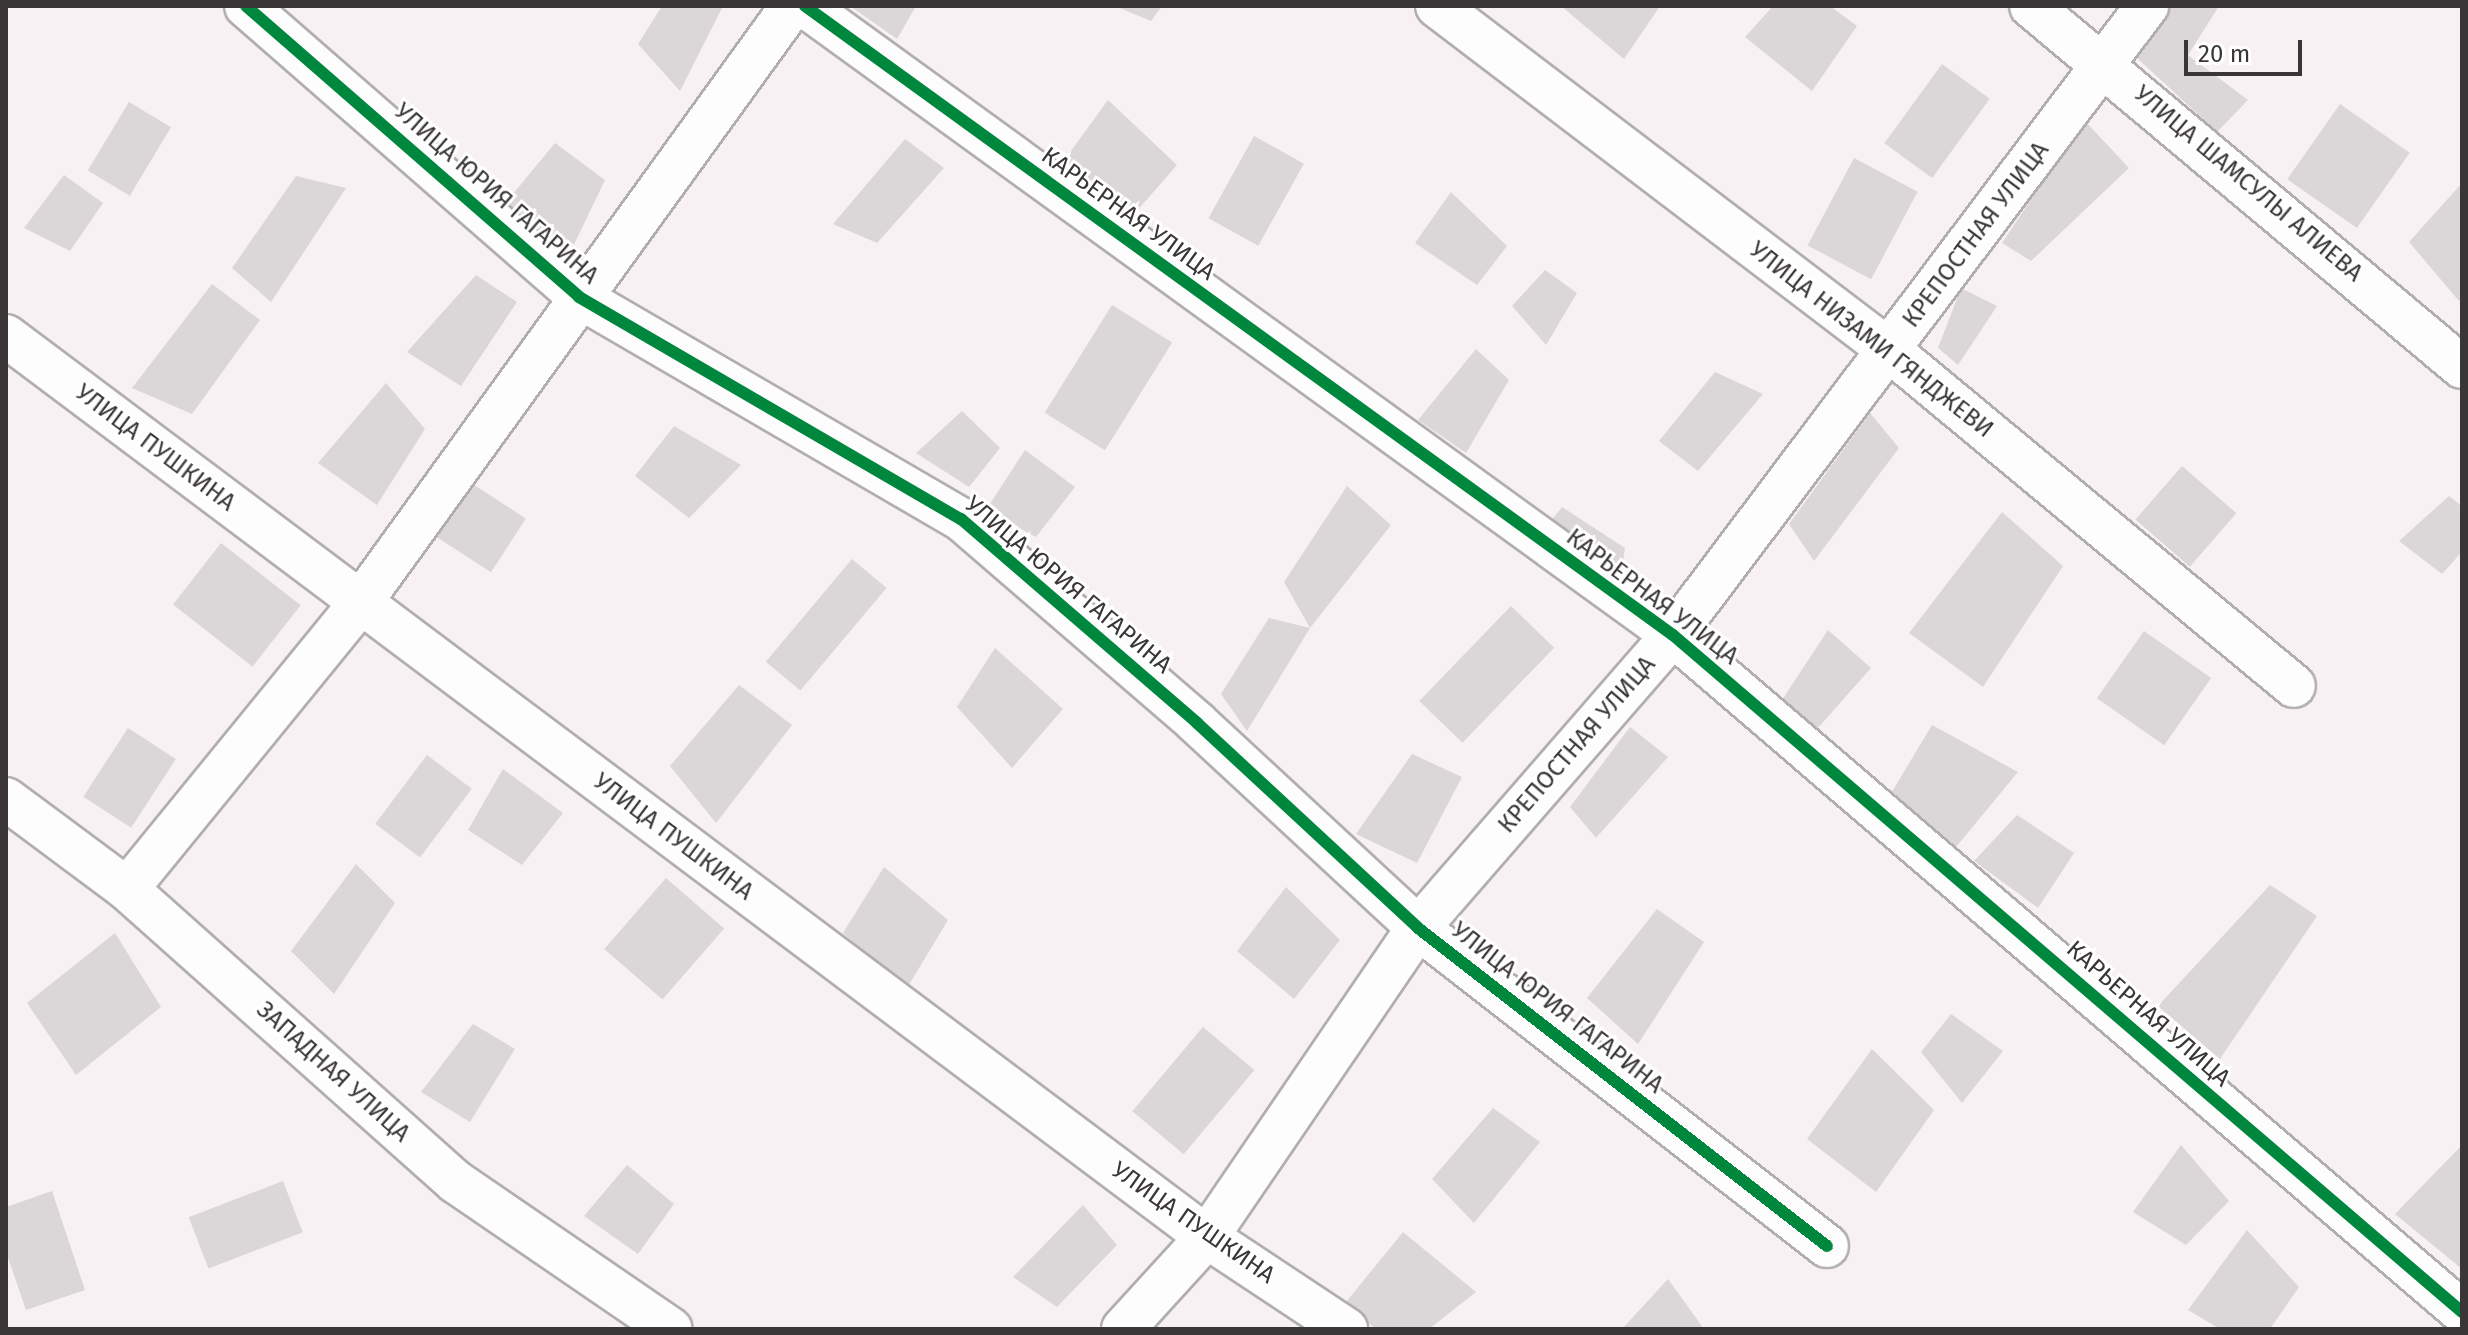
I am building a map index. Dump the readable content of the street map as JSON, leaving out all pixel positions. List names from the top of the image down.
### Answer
{
  "streets": {
    "street": [
      "УЛИЦА ШАМСУЛЫ АЛИЕВА",
      "УЛИЦА ЮРИЯ ГАГАРИНА",
      "КАРЬЕРНАЯ УЛИЦА",
      "КРЕПОСТНАЯ УЛИЦА",
      "УЛИЦА НИЗАМИ ГЯНДЖЕВИ",
      "УЛИЦА ПУШКИНА",
      "ЗАПАДНАЯ УЛИЦА"
    ]
  },
  "crossings": [
    ["УЛИЦА ШАМСУЛЫ АЛИЕВА", "КРЕПОСТНАЯ УЛИЦА"],
    ["УЛИЦА ЮРИЯ ГАГАРИНА", "КРЕПОСТНАЯ УЛИЦА"],
    ["КАРЬЕРНАЯ УЛИЦА", "КРЕПОСТНАЯ УЛИЦА"],
    ["КРЕПОСТНАЯ УЛИЦА", "УЛИЦА НИЗАМИ ГЯНДЖЕВИ"],
    ["КРЕПОСТНАЯ УЛИЦА", "УЛИЦА ПУШКИНА"]
  ],
  "scale_bar": "20 m"
}
